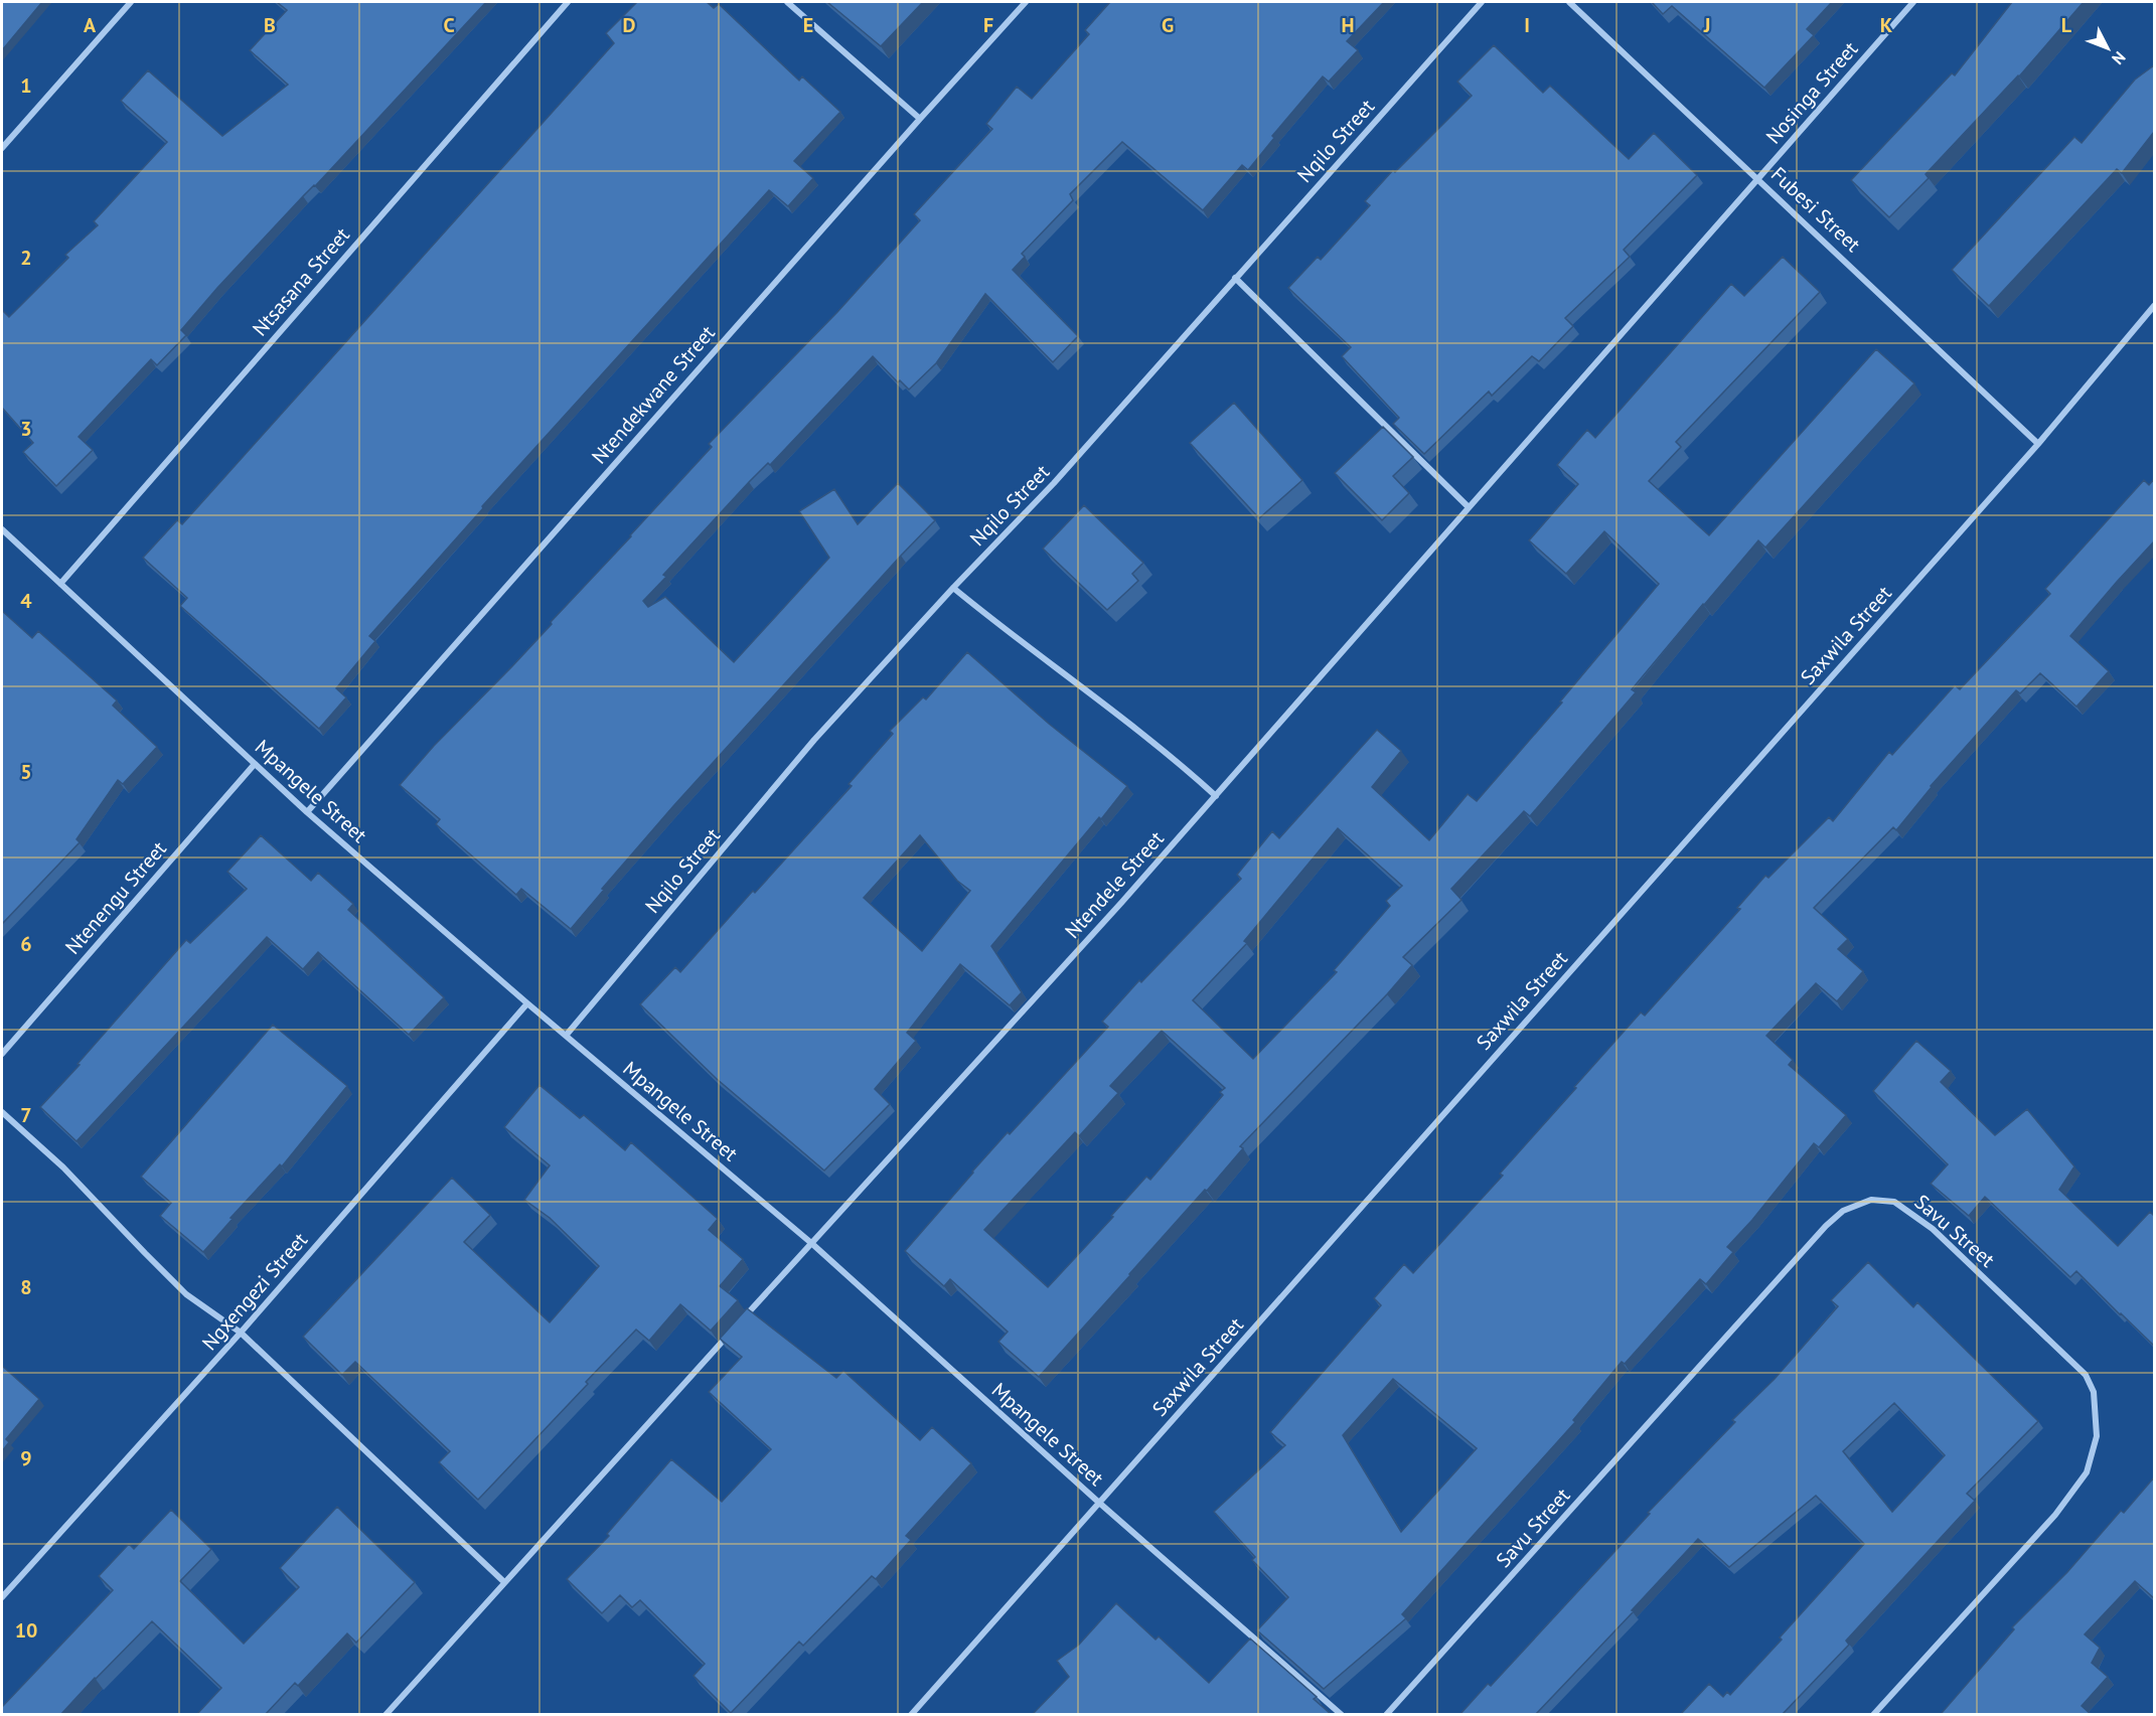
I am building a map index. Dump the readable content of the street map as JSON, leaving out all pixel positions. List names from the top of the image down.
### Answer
{
  "streets": {
    "street": [
      "Nosinga Street",
      "Nqilo Street",
      "Fubesi Street",
      "Ntsasana Street",
      "Ntendekwane Street",
      "Saxwila Street",
      "Mpangele Street",
      "Ntendele Street",
      "Ntenengu Street",
      "Savu Street",
      "Ngxengezi Street"
    ]
  },
  "crossings": [
    ["Nosinga Street", "Fubesi Street"],
    ["Nosinga Street", "Ntendele Street"],
    ["Nqilo Street", "Mpangele Street"],
    ["Fubesi Street", "Saxwila Street"],
    ["Ntsasana Street", "Mpangele Street"],
    ["Ntendekwane Street", "Mpangele Street"],
    ["Saxwila Street", "Mpangele Street"],
    ["Mpangele Street", "Ntendele Street"],
    ["Mpangele Street", "Ntenengu Street"],
    ["Mpangele Street", "Ngxengezi Street"]
  ],
  "north": "bottom right",
  "grid": {
    "columns": [
      "A",
      "B",
      "C",
      "D",
      "E",
      "F",
      "G",
      "H",
      "I",
      "J",
      "K",
      "L"
    ],
    "rows": [
      "1",
      "2",
      "3",
      "4",
      "5",
      "6",
      "7",
      "8",
      "9",
      "10"
    ]
  }
}
